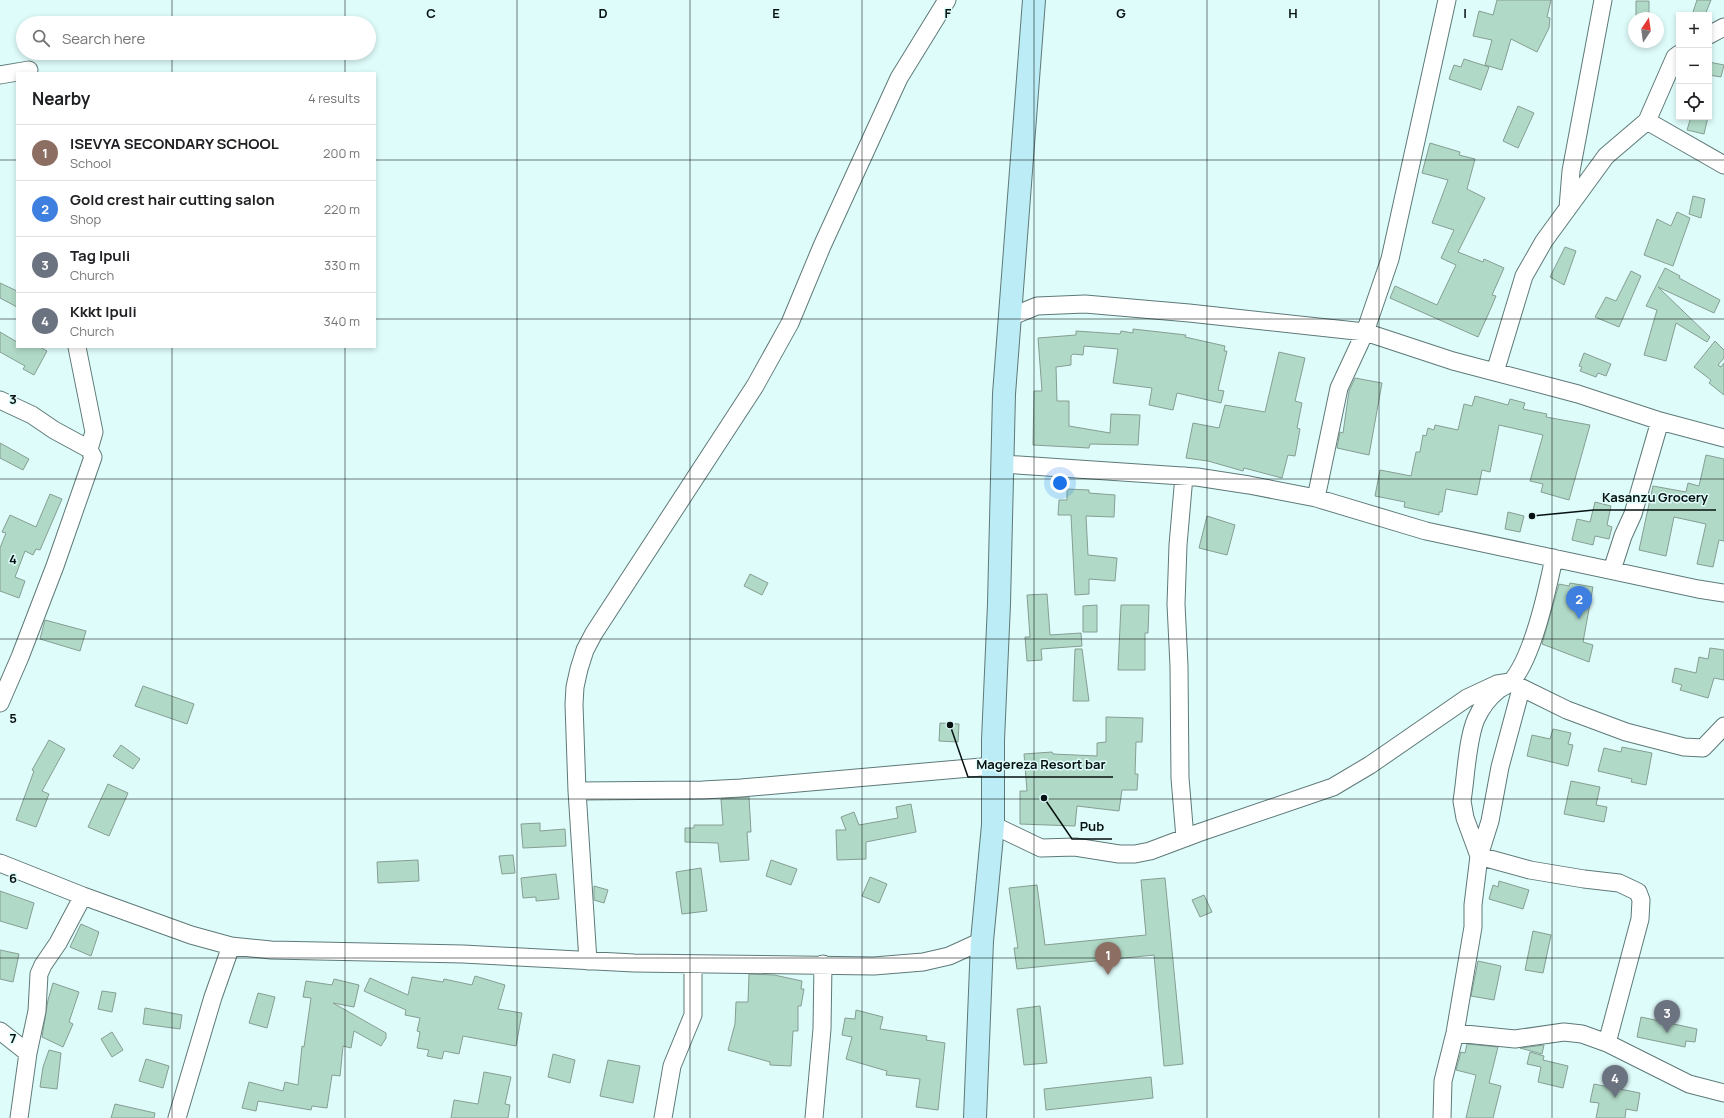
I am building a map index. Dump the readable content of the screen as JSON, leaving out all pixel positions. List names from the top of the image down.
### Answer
{
  "places": ["Kasanzu Grocery", "Magereza Resort bar", "Pub"],
  "north": "top",
  "page": {
    "map_buttons": ["+", "−"],
    "search": "Search here",
    "heading": ["Nearby", "4 results"],
    "list": [
      {
        "mark": "1",
        "name": "ISEVYA SECONDARY SCHOOL",
        "note": "School",
        "value": "200 m"
      },
      {
        "mark": "2",
        "name": "Gold crest hair cutting salon",
        "note": "Shop",
        "value": "220 m"
      },
      {
        "mark": "3",
        "name": "Tag Ipuli",
        "note": "Church",
        "value": "330 m"
      },
      {
        "mark": "4",
        "name": "Kkkt Ipuli",
        "note": "Church",
        "value": "340 m"
      }
    ],
    "pins": [
      "2",
      "1",
      "3",
      "4"
    ]
  },
  "grid": {
    "columns": [
      "C",
      "D",
      "E",
      "F",
      "G",
      "H",
      "I"
    ],
    "rows": [
      "3",
      "4",
      "5",
      "6",
      "7"
    ]
  }
}
